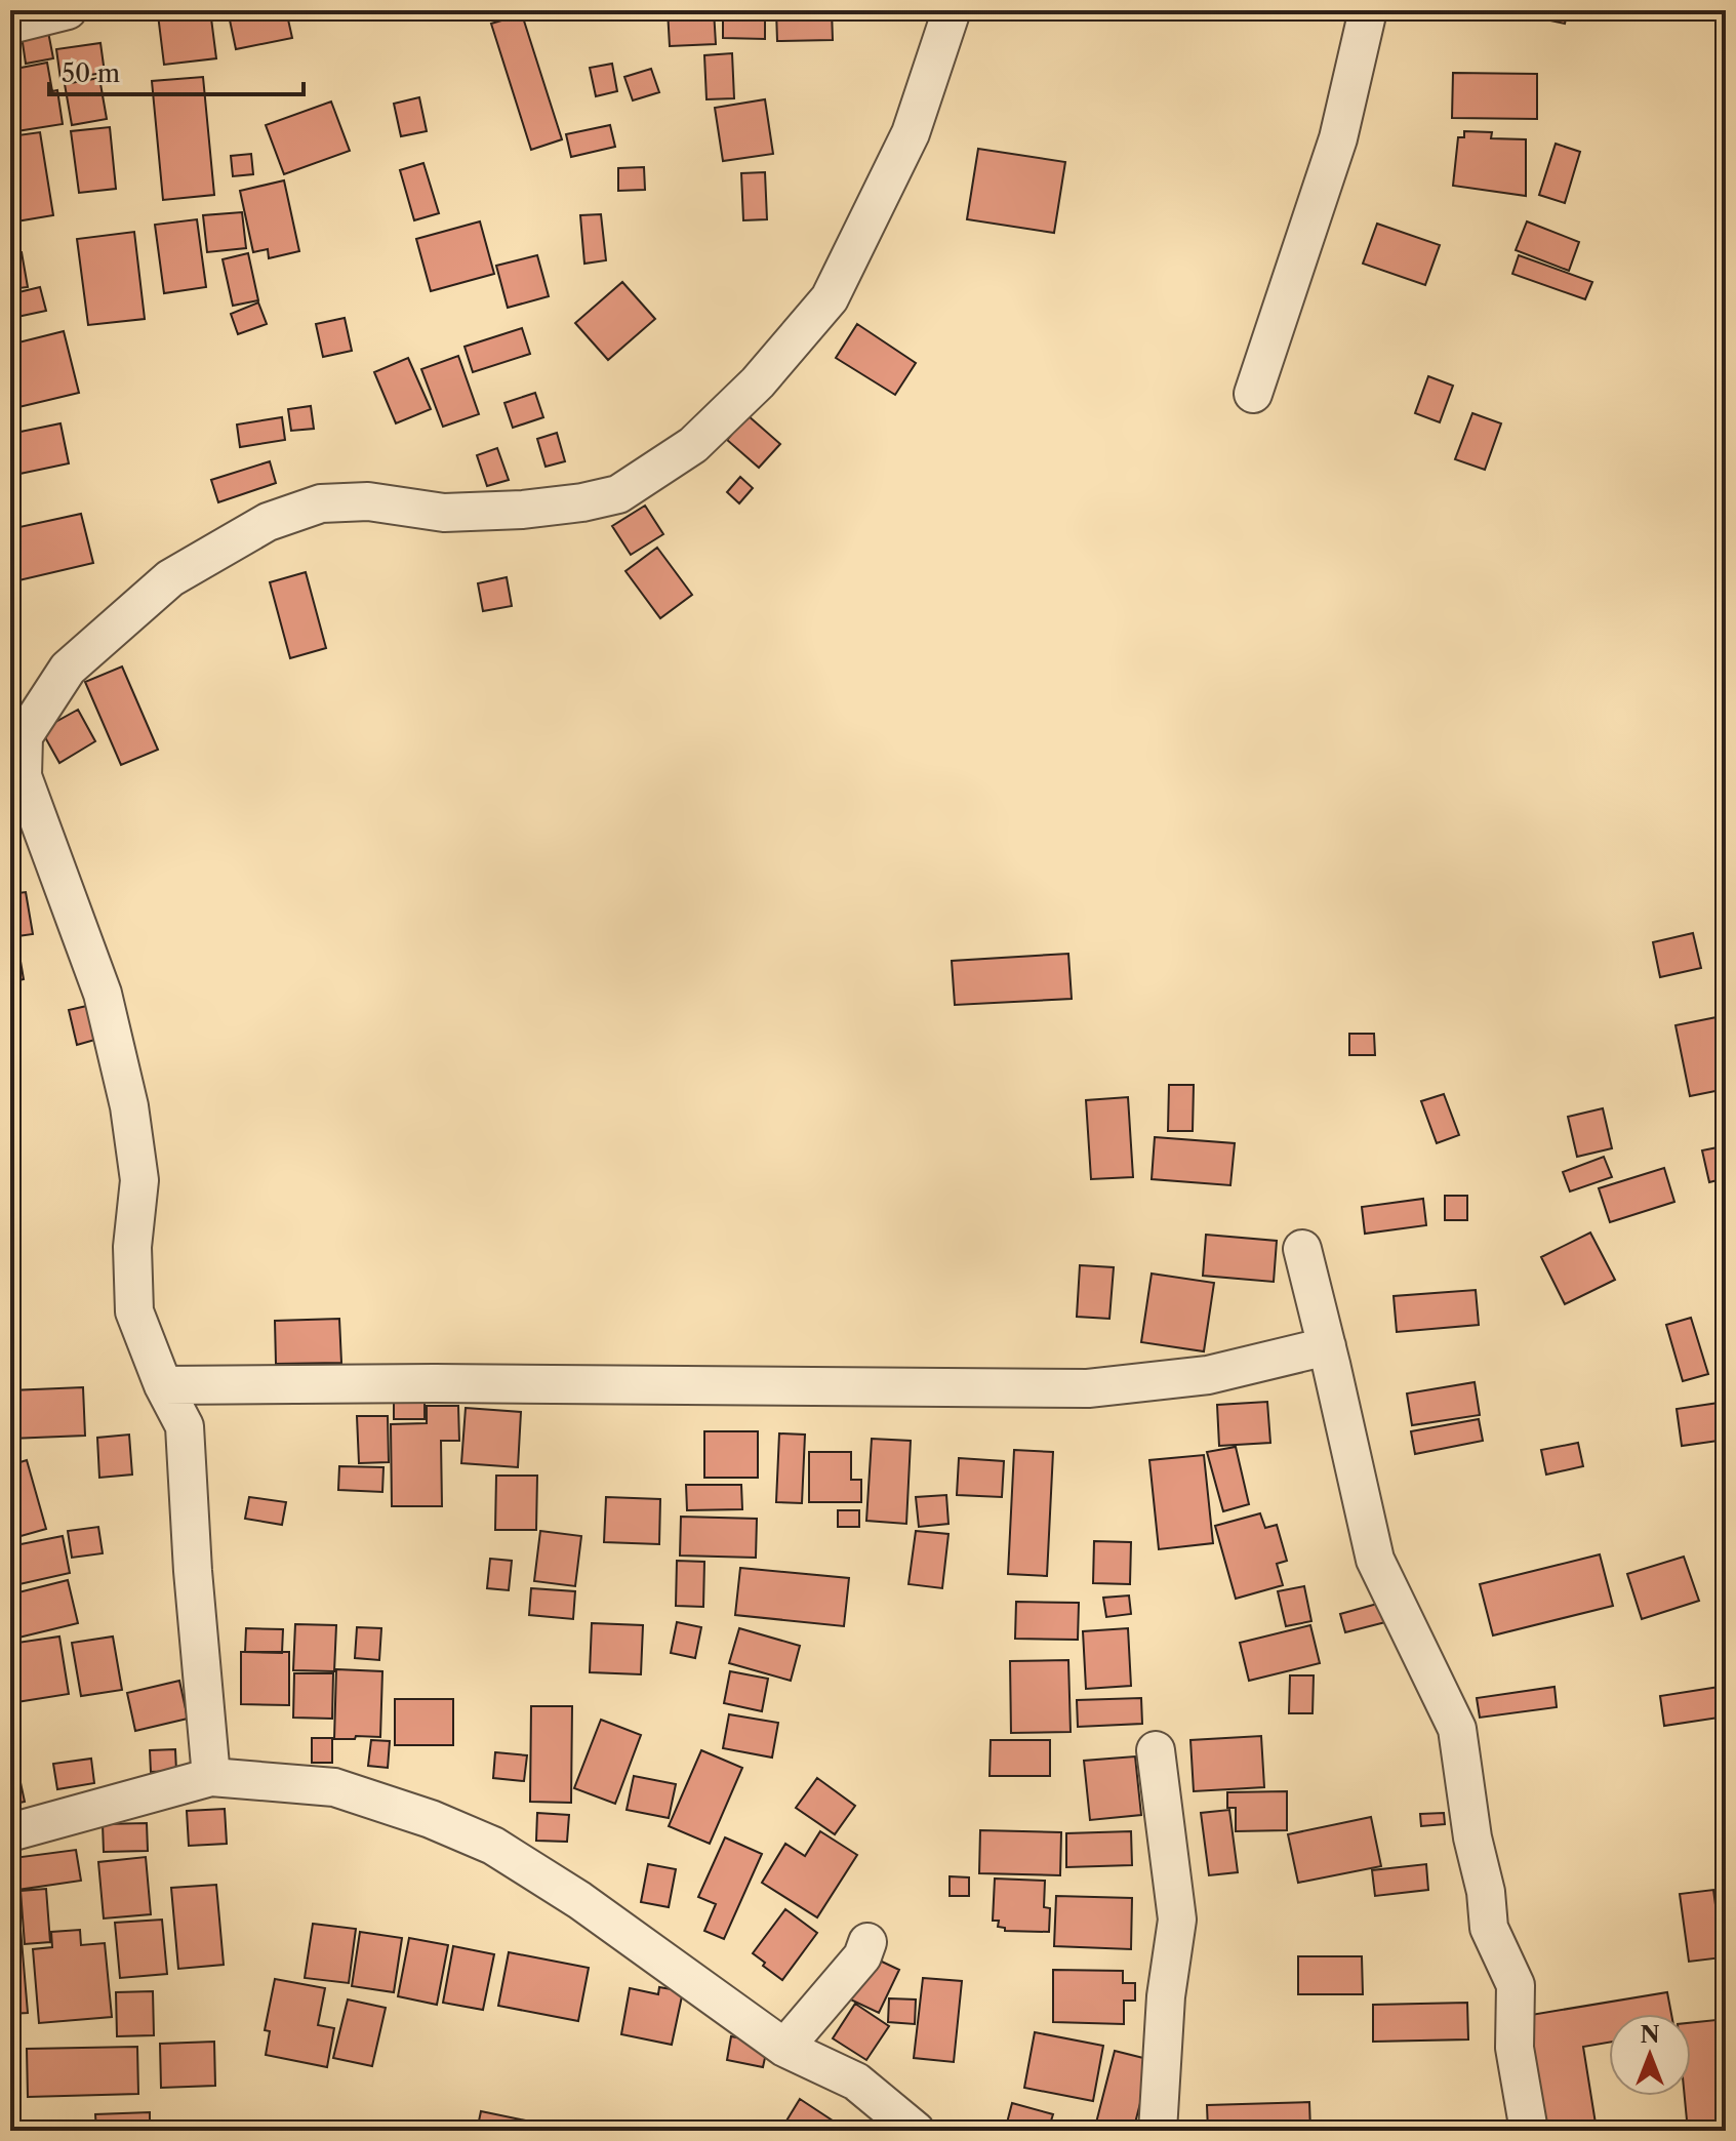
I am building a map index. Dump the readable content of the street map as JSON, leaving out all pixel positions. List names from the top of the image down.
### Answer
{
  "scale_bar": "50 m",
  "north": "top"
}
